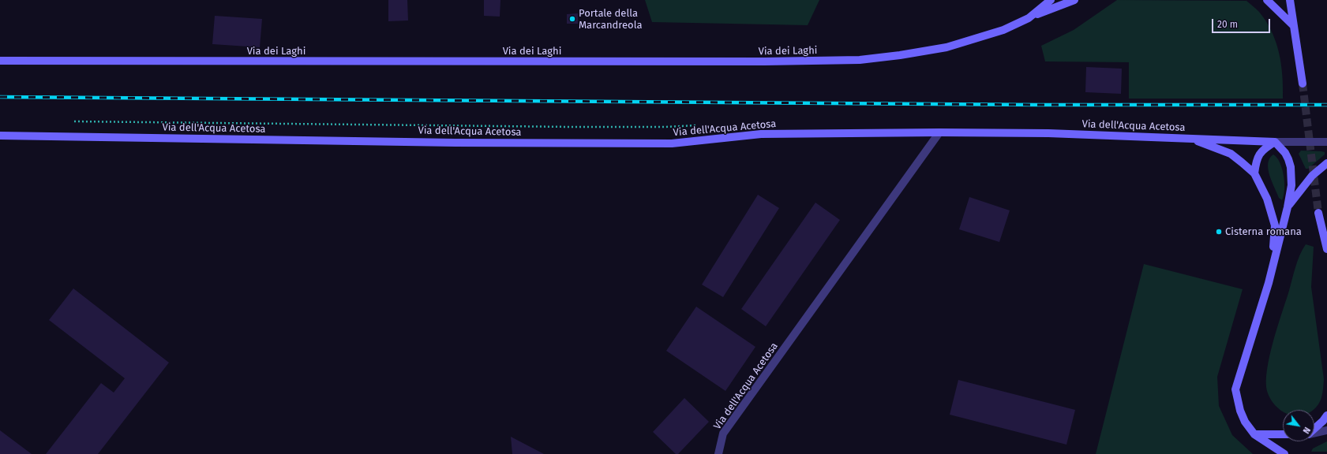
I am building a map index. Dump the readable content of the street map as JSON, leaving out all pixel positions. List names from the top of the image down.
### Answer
{
  "streets": {
    "main road": ["Via dei Laghi", "Via dell'Acqua Acetosa"]
  },
  "places": ["Portale della Marcandreola", "Cisterna romana"],
  "scale_bar": "20 m",
  "north": "bottom right"
}
